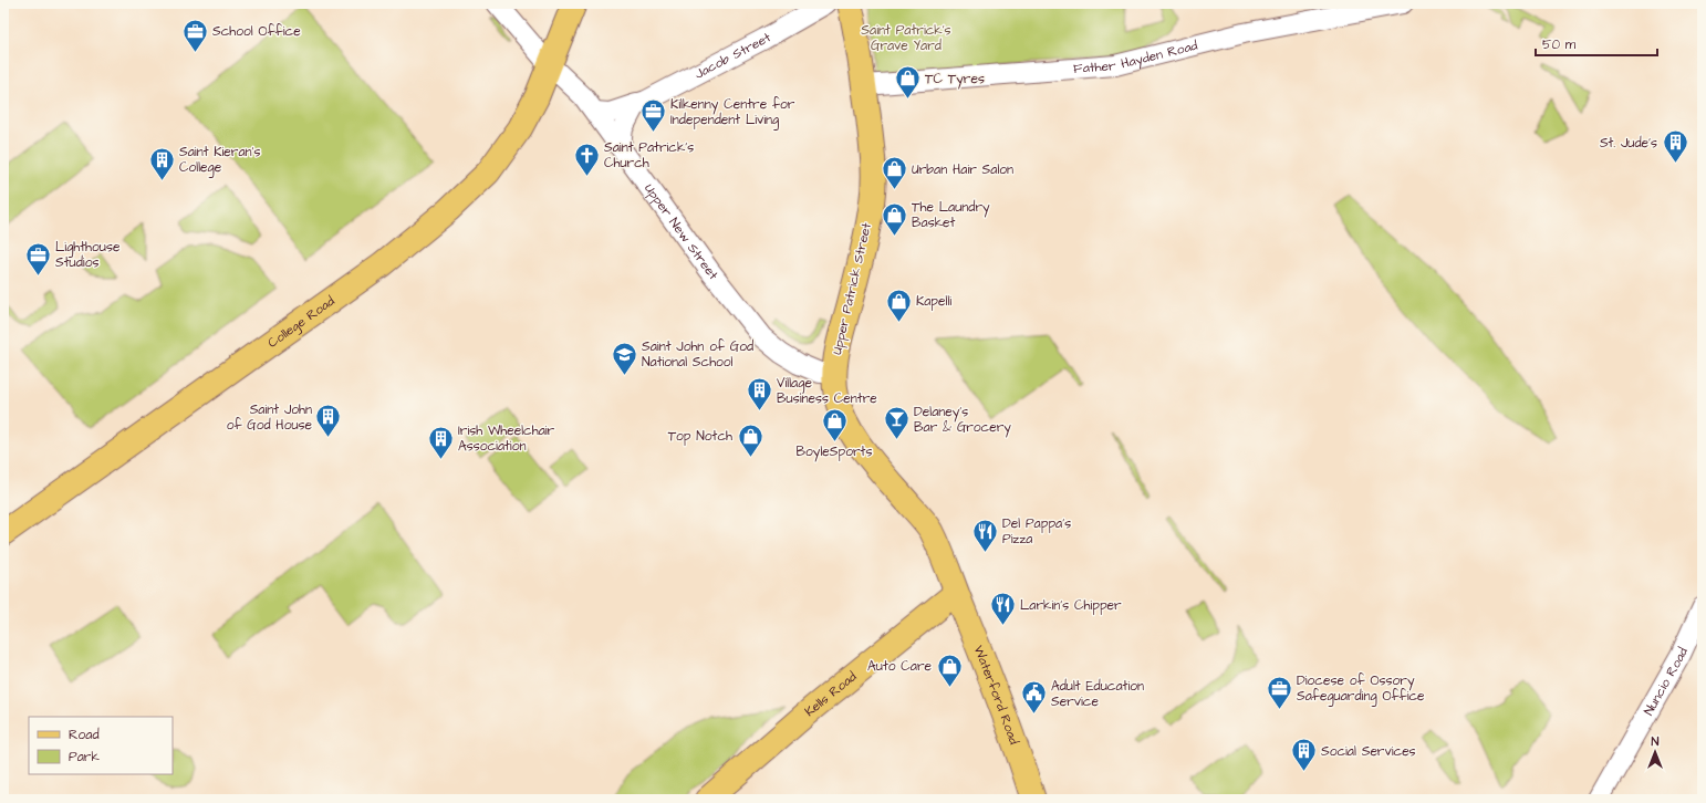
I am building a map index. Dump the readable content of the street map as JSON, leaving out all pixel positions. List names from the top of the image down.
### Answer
{
  "streets": {
    "main road": [
      "Upper Patrick Street",
      "College Road",
      "Kells Road",
      "Waterford Road"
    ],
    "street": [
      "Jacob Street",
      "Father Hayden Road",
      "Upper New Street",
      "Nuncio Road"
    ]
  },
  "crossings": [
    ["Jacob Street", "Upper New Street"],
    ["Father Hayden Road", "Upper Patrick Street"],
    ["Upper New Street", "Upper Patrick Street"],
    ["Upper New Street", "College Road"],
    ["Upper Patrick Street", "Kells Road"],
    ["Upper Patrick Street", "Waterford Road"],
    ["Kells Road", "Waterford Road"]
  ],
  "parks": ["Saint Patrick's Grave Yard"],
  "places": {
    "office": [
      "School Office",
      "Kilkenny Centre for Independent Living",
      "Lighthouse Studios",
      "Diocese of Ossory Safeguarding Office"
    ],
    "shop": [
      "TC Tyres",
      "Urban Hair Salon",
      "The Laundry Basket",
      "Kapelli",
      "BoyleSports",
      "Top Notch",
      "Auto Care"
    ],
    "building": [
      "St. Jude's",
      "Saint Kieran's College",
      "Village Business Centre",
      "Saint John of God House",
      "Irish Wheelchair Association",
      "Social Services"
    ],
    "church": ["Saint Patrick's Church"],
    "school or university": ["Saint John of God National School"],
    "bar": ["Delaney's Bar & Grocery"],
    "restaurant": ["Del Pappa’s Pizza", "Larkin’s Chipper"],
    "public building": ["Adult Education Service"]
  },
  "legend": ["Road", "Park"],
  "scale_bar": "50 m",
  "north": "top"
}
